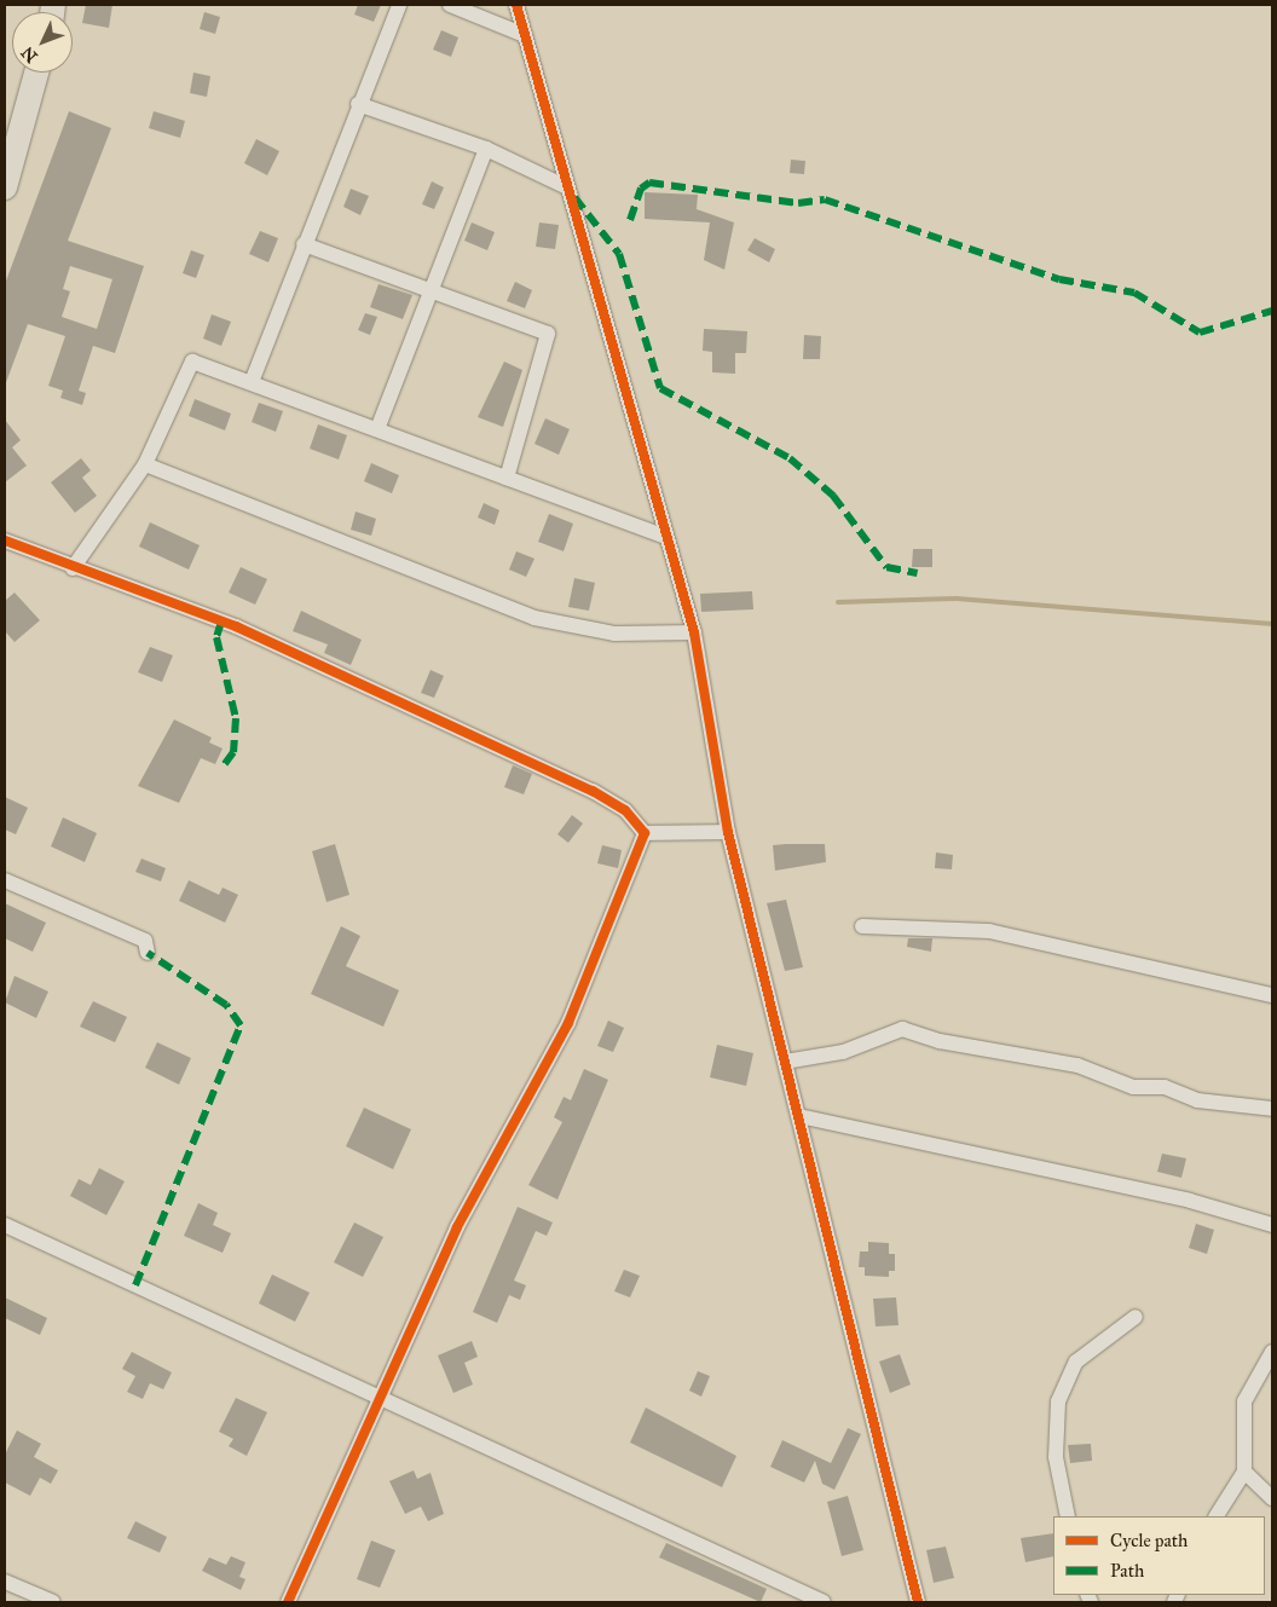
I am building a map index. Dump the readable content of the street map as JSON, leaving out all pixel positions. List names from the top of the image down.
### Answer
{
  "legend": ["Cycle path", "Path"],
  "north": "bottom left"
}
